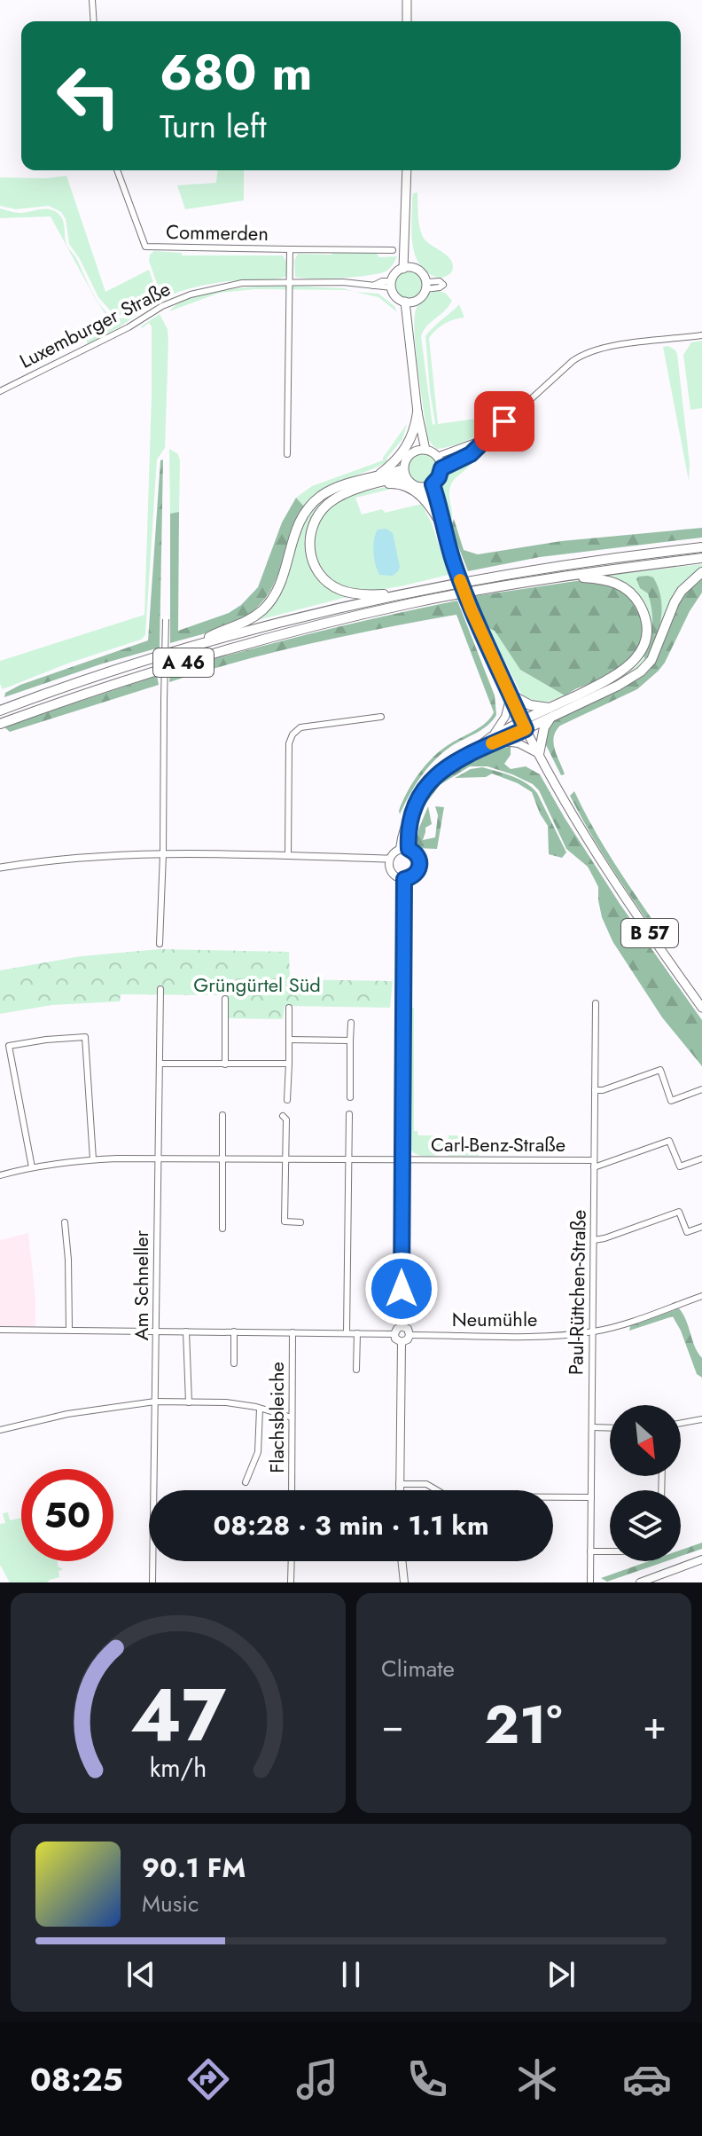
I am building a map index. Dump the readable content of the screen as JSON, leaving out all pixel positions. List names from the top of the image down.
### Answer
{
  "streets": {
    "highway": ["A 46"],
    "main road": ["B 57"],
    "street": [
      "Commerden",
      "Luxemburger Straße",
      "Carl-Benz-Straße",
      "Am Schneller",
      "Paul-Rüttchen-Straße",
      "Neumühle",
      "Flachsbleiche"
    ]
  },
  "crossings": [
    ["Commerden", "Luxemburger Straße"],
    ["Carl-Benz-Straße", "Am Schneller"],
    ["Carl-Benz-Straße", "Paul-Rüttchen-Straße"],
    ["Paul-Rüttchen-Straße", "Neumühle"]
  ],
  "parks": ["Grüngürtel Süd"],
  "north": "bottom right",
  "page": {
    "turn": ["680 m", "Turn left"],
    "limit": "50",
    "trip": "08:28 · 3 min · 1.1 km",
    "tile": "Climate",
    "heat": ["−", "21°", "+"],
    "song": ["90.1 FM", "Music"],
    "tabs": "08:25",
    "gauge": ["47", "km/h"]
  }
}
